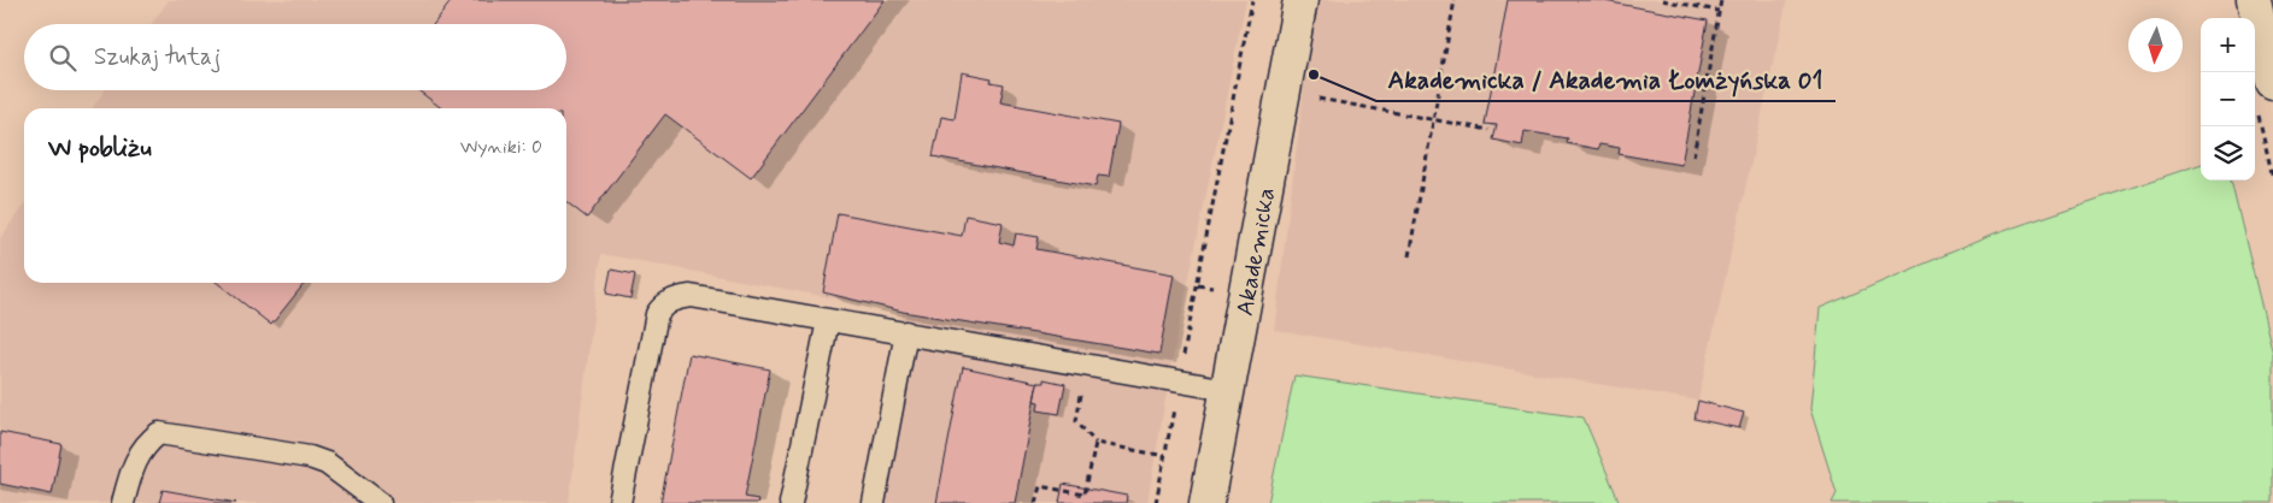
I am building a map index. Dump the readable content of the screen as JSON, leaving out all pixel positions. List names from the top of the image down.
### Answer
{
  "streets": {
    "street": ["Akademicka"]
  },
  "places": ["Akademicka / Akademia Łomżyńska 01"],
  "north": "bottom",
  "page": {
    "map_buttons": ["+", "−"],
    "search": "Szukaj tutaj",
    "heading": ["W pobliżu", "Wyniki: 0"]
  }
}
